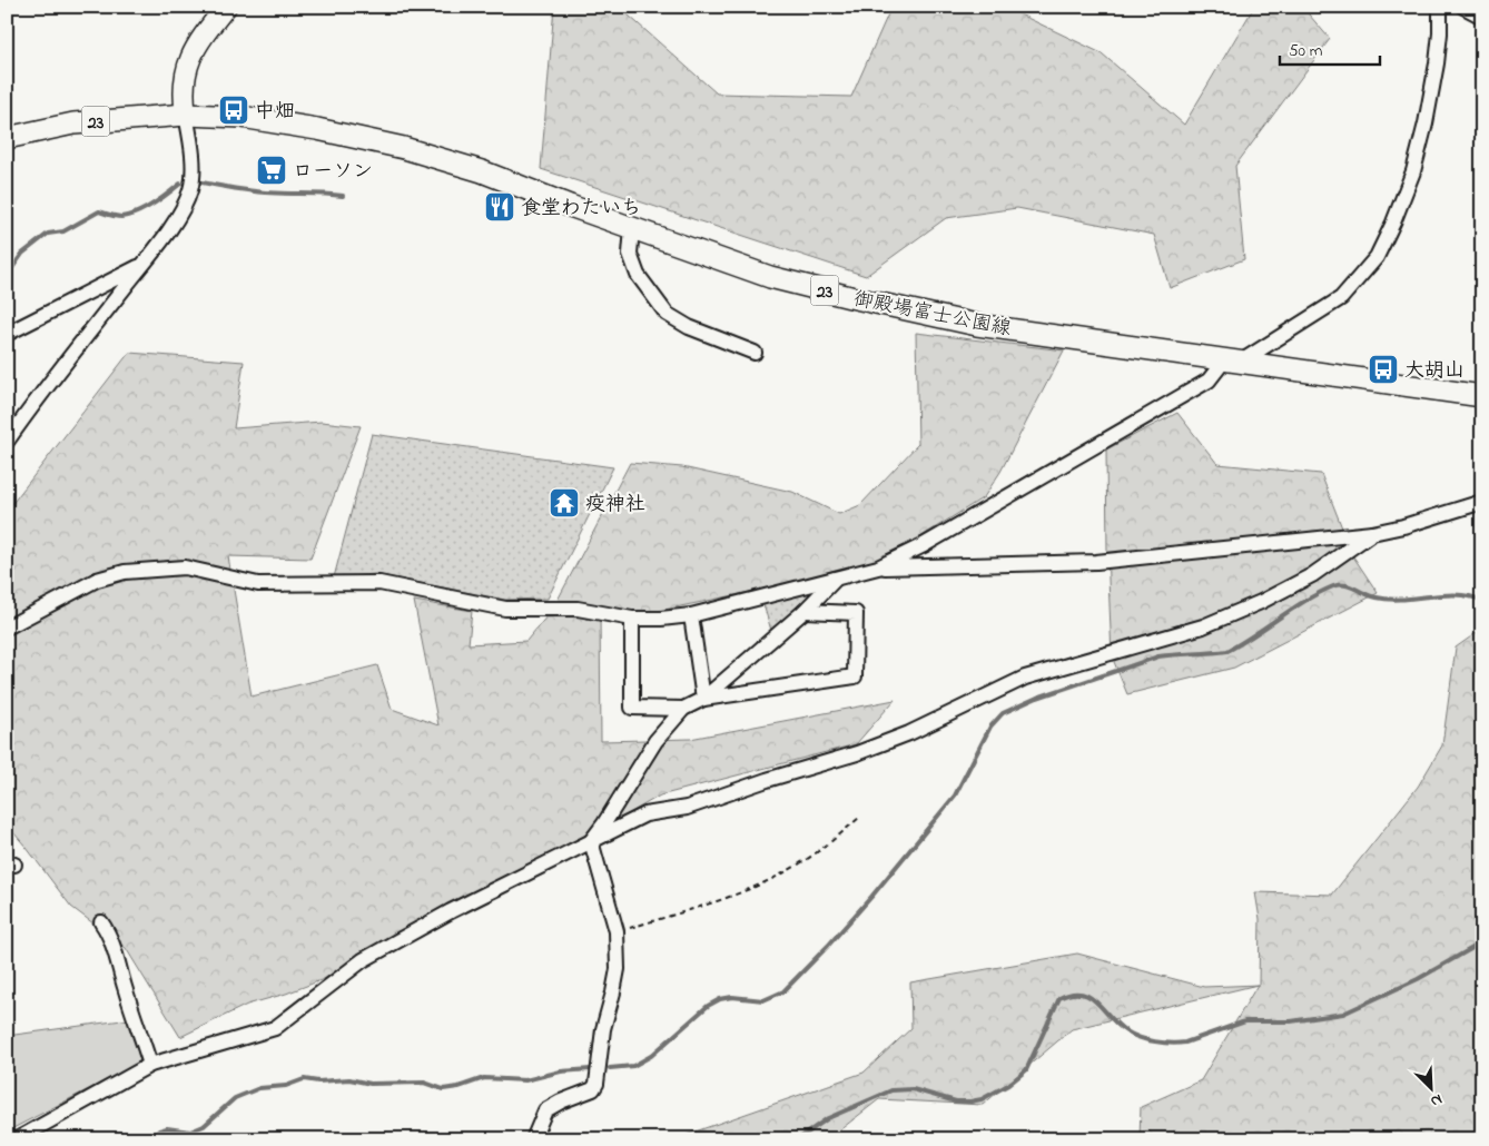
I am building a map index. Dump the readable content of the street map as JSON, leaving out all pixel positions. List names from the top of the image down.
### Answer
{
  "streets": {
    "main road": ["23", "御殿場富士公園線"]
  },
  "places": {
    "bus stop": ["中畑", "大胡山"],
    "supermarket": ["ローソン"],
    "restaurant": ["食堂わたいち"],
    "temple": ["疫神社"]
  },
  "scale_bar": "50 m",
  "north": "bottom right"
}
